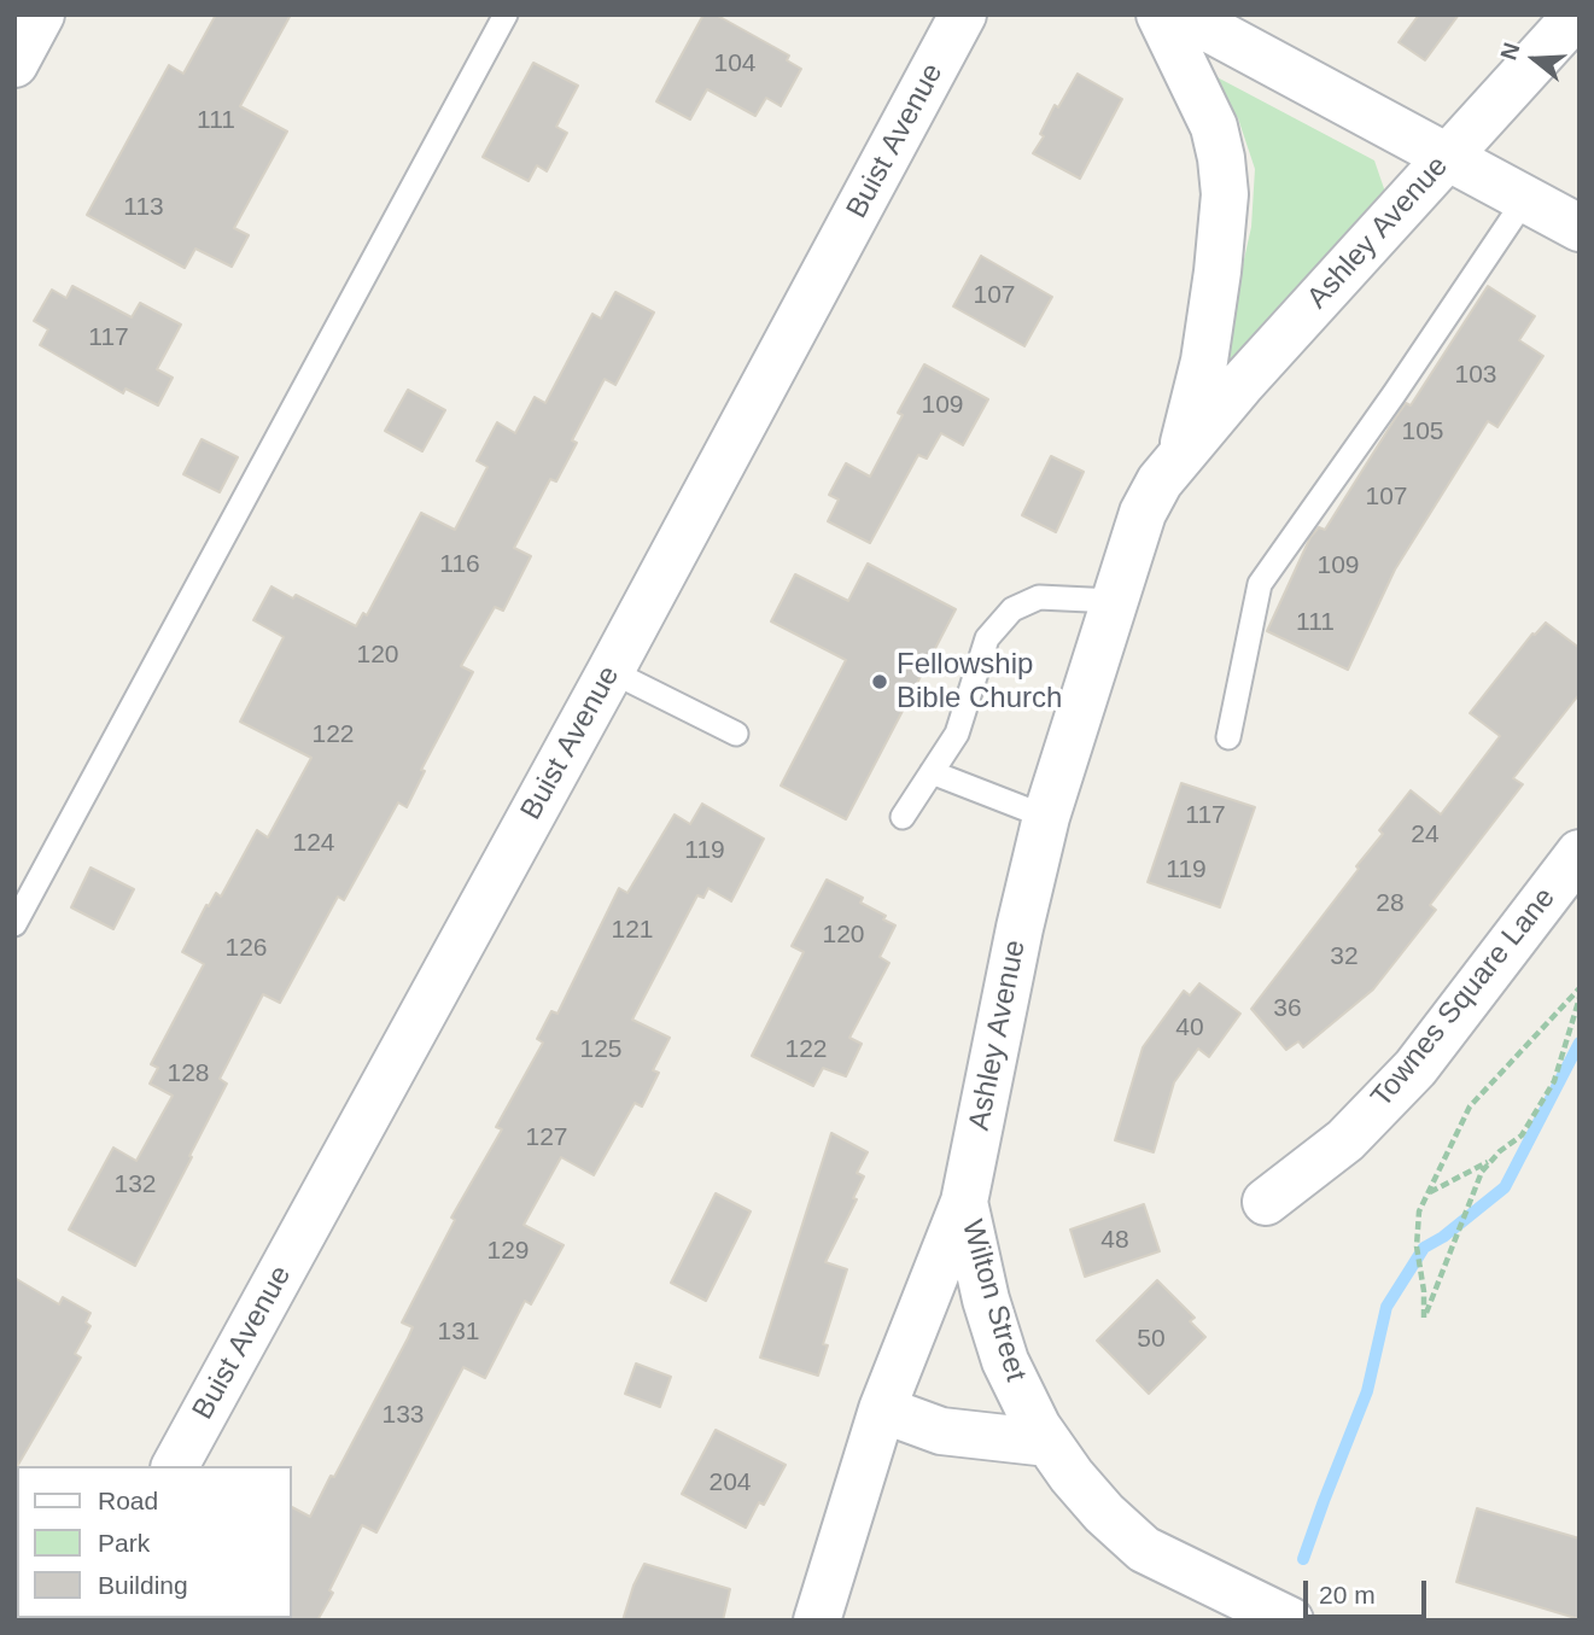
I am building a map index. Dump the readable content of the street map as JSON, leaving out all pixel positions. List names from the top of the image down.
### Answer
{
  "streets": {
    "street": [
      "Buist Avenue",
      "Ashley Avenue",
      "Townes Square Lane",
      "Wilton Street"
    ]
  },
  "crossings": [
    ["Ashley Avenue", "Wilton Street"]
  ],
  "places": ["Fellowship Bible Church"],
  "house_numbers": [
    "104",
    "111",
    "113",
    "107",
    "117",
    "103",
    "109",
    "105",
    "107",
    "116",
    "109",
    "111",
    "120",
    "122",
    "117",
    "24",
    "124",
    "119",
    "119",
    "28",
    "121",
    "120",
    "126",
    "32",
    "36",
    "40",
    "125",
    "122",
    "128",
    "127",
    "132",
    "48",
    "129",
    "131",
    "50",
    "133",
    "204"
  ],
  "legend": ["Road", "Park", "Building"],
  "scale_bar": "20 m",
  "north": "left"
}
